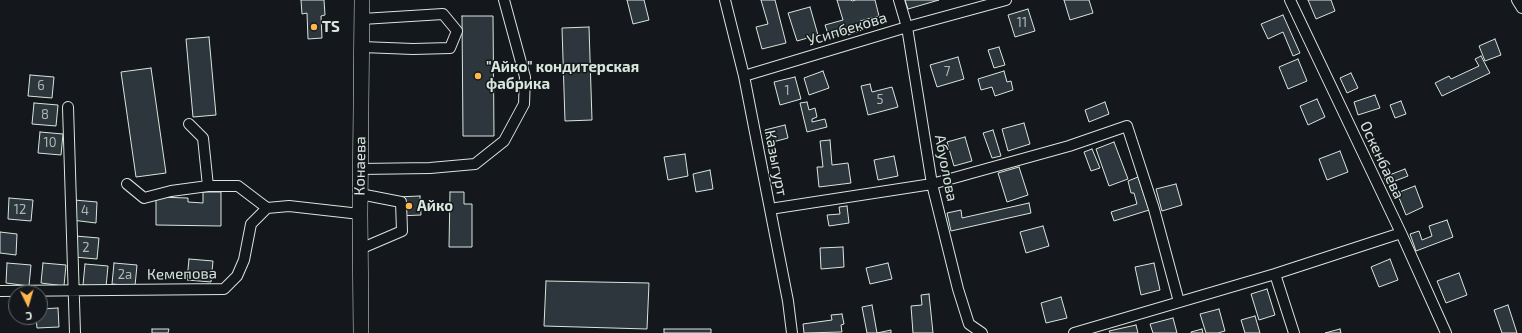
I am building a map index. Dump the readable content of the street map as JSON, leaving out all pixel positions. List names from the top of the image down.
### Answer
{
  "streets": {
    "main road": ["Конаева"],
    "street": [
      "Усипбекова",
      "Оскенбаева",
      "Казыгурт",
      "Абуолова",
      "Кемепова"
    ]
  },
  "crossings": [
    ["Усипбекова", "Казыгурт"],
    ["Усипбекова", "Абуолова"]
  ],
  "places": ["TS", "\"Айко\" кондитерская фабрика", "Айко"],
  "house_numbers": [
    "11",
    "7",
    "6",
    "1",
    "5",
    "8",
    "10",
    "12",
    "4",
    "2",
    "2а"
  ],
  "north": "bottom"
}
